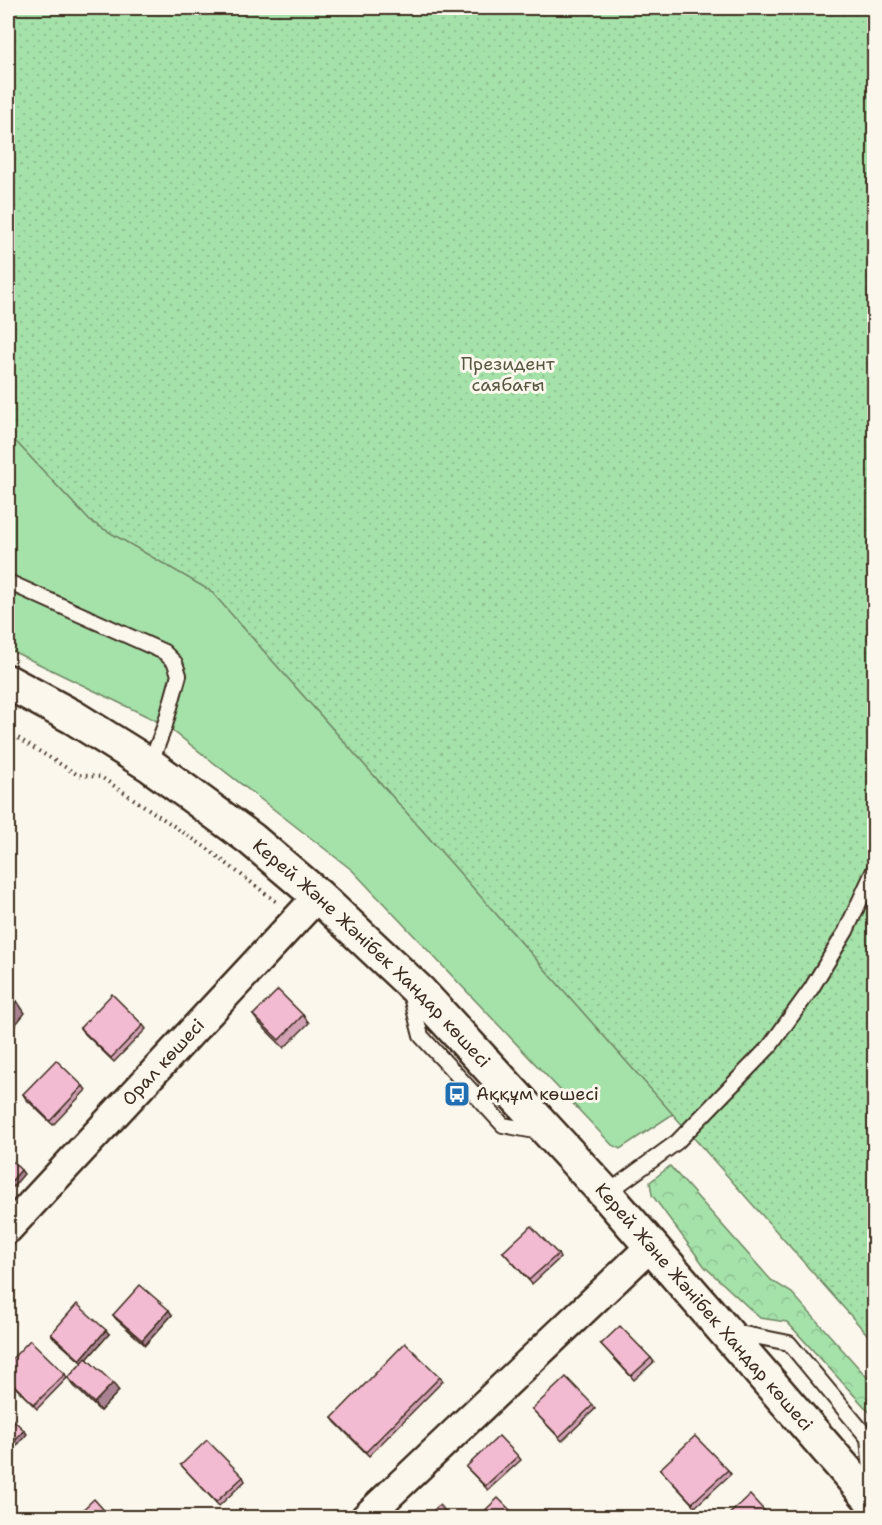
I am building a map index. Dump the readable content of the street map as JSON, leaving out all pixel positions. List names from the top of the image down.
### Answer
{
  "streets": {
    "main road": ["Керей Және Жәнібек Хандар көшесі"],
    "street": ["Орал көшесі"]
  },
  "crossings": [
    ["Керей Және Жәнібек Хандар көшесі", "Орал көшесі"]
  ],
  "parks": ["Президент саябағы"],
  "places": {
    "bus stop": ["Аққұм көшесі"]
  }
}
